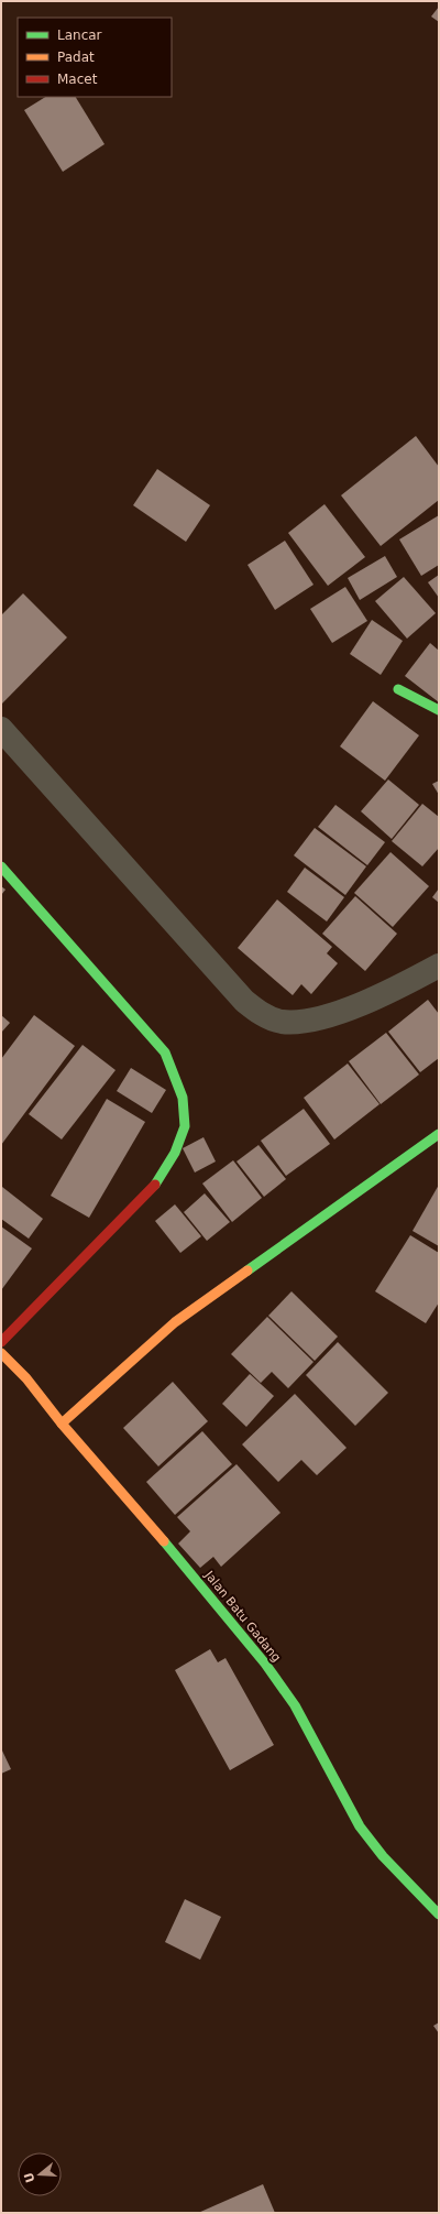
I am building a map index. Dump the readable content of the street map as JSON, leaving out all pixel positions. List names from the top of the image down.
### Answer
{
  "streets": {
    "street": ["Jalan Batu Gadang"]
  },
  "legend": ["Lancar", "Padat", "Macet"],
  "north": "left"
}
